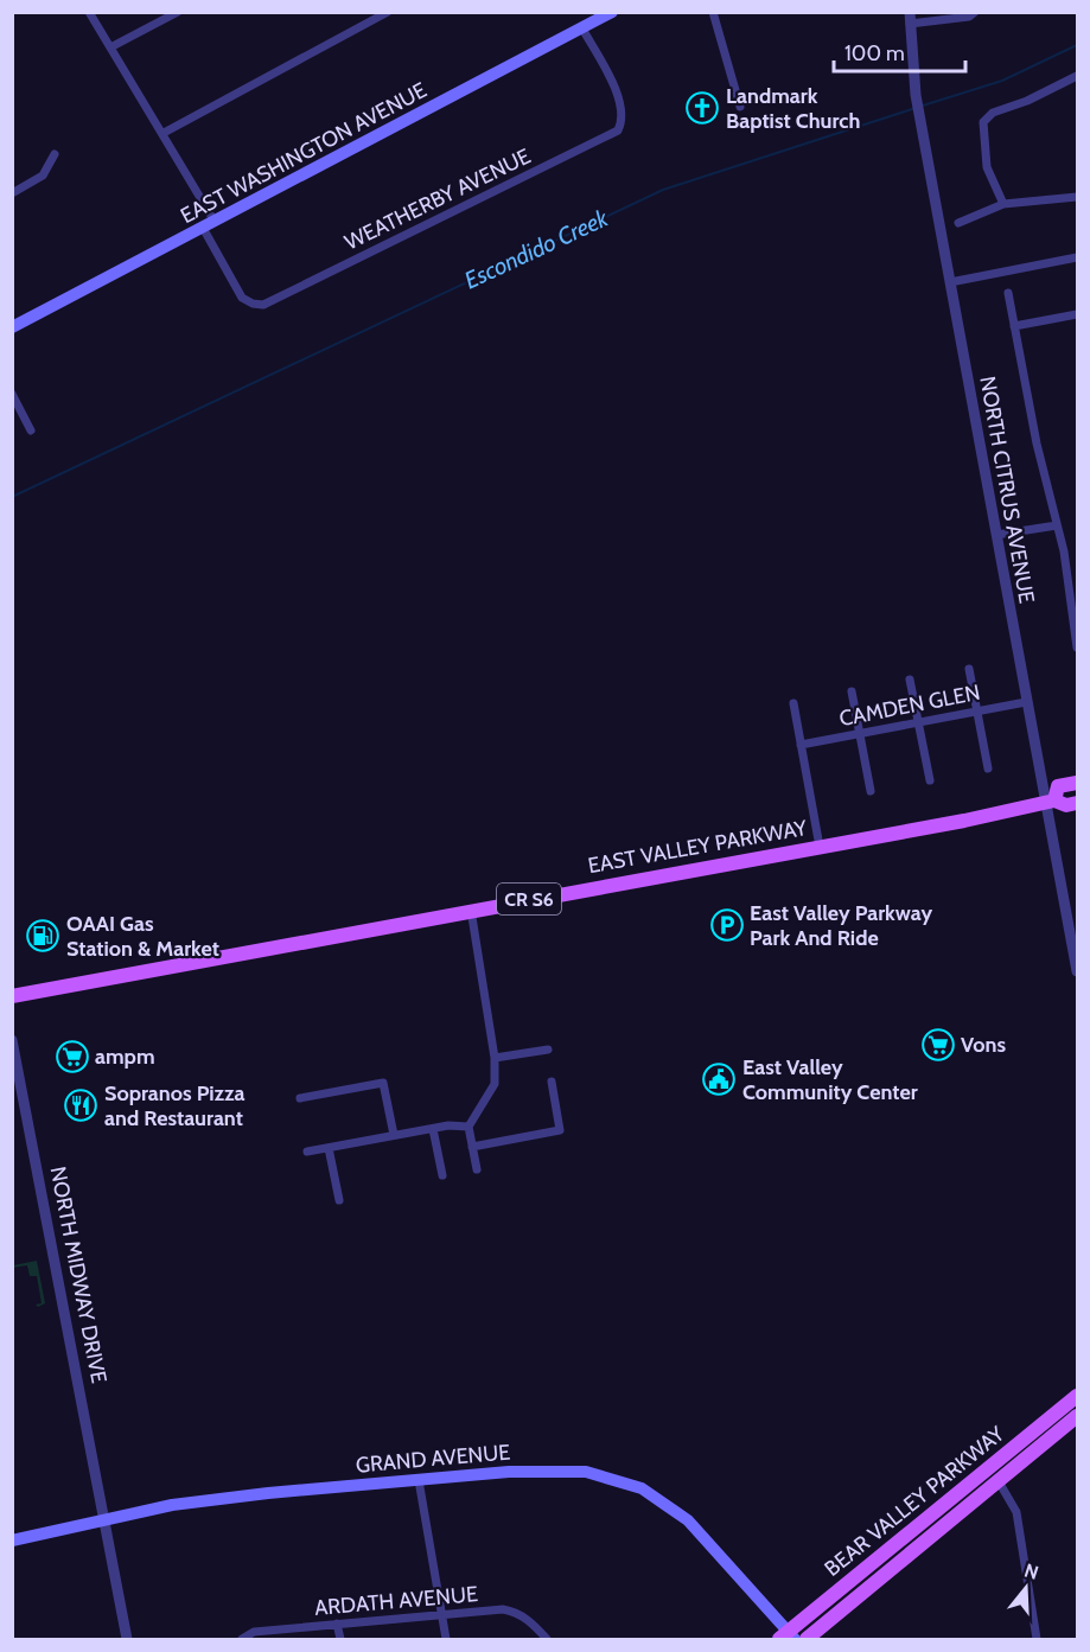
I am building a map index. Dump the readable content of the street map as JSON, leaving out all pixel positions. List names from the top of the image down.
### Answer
{
  "streets": {
    "main road": [
      "EAST WASHINGTON AVENUE",
      "EAST VALLEY PARKWAY",
      "CR S6",
      "GRAND AVENUE",
      "BEAR VALLEY PARKWAY"
    ],
    "street": [
      "WEATHERBY AVENUE",
      "NORTH CITRUS AVENUE",
      "CAMDEN GLEN",
      "NORTH MIDWAY DRIVE",
      "ARDATH AVENUE"
    ]
  },
  "crossings": [
    ["EAST WASHINGTON AVENUE", "WEATHERBY AVENUE"],
    ["NORTH CITRUS AVENUE", "CAMDEN GLEN"],
    ["NORTH CITRUS AVENUE", "EAST VALLEY PARKWAY"],
    ["NORTH MIDWAY DRIVE", "GRAND AVENUE"],
    ["GRAND AVENUE", "BEAR VALLEY PARKWAY"]
  ],
  "water": ["Escondido Creek"],
  "places": {
    "church": ["Landmark Baptist Church"],
    "parking": ["East Valley Parkway Park And Ride"],
    "fuel station": ["OAAI Gas Station & Market"],
    "supermarket": ["Vons", "ampm"],
    "public building": ["East Valley Community Center"],
    "restaurant": ["Sopranos Pizza and Restaurant"]
  },
  "scale_bar": "100 m",
  "north": "top"
}
